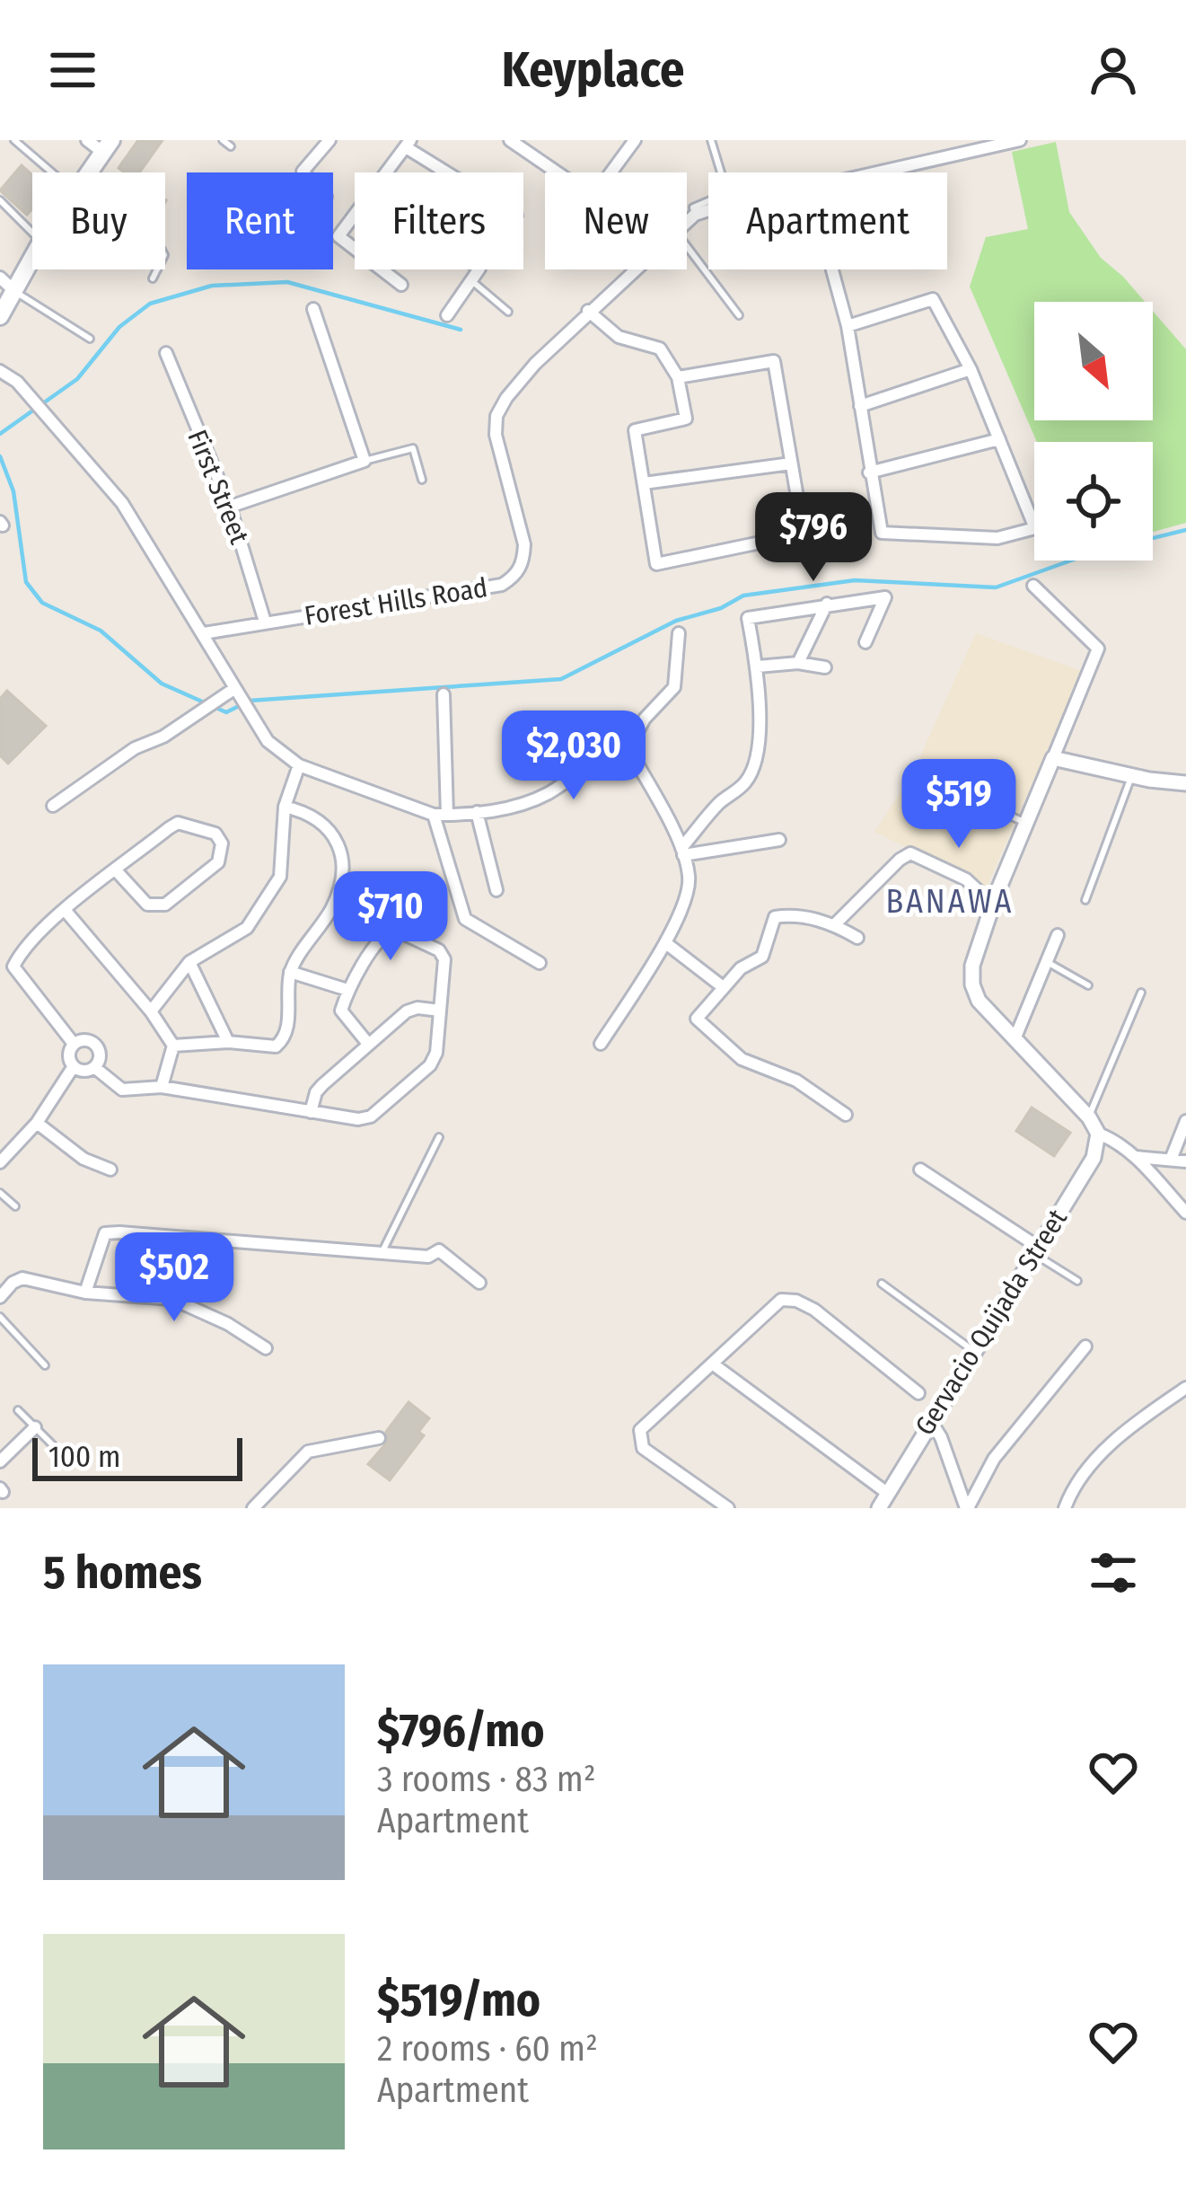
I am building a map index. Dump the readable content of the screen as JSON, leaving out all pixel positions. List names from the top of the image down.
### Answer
{
  "streets": {
    "street": ["First Street", "Forest Hills Road", "Gervacio Quijada Street"]
  },
  "crossings": [
    ["First Street", "Forest Hills Road"]
  ],
  "districts": ["BANAWA"],
  "scale_bar": "100 m",
  "north": "bottom right",
  "page": {
    "header": "Keyplace",
    "chip": [
      "Buy",
      "Rent",
      "Filters",
      "New",
      "Apartment"
    ],
    "price": [
      "$796",
      "$2,030",
      "$519",
      "$710",
      "$502"
    ],
    "scale": "100 m",
    "heading": "5 homes",
    "list": [
      {
        "name": "$796/mo",
        "note": "3 rooms · 83 m² · Apartment"
      },
      {
        "name": "$519/mo",
        "note": "2 rooms · 60 m² · Apartment"
      }
    ]
  }
}
